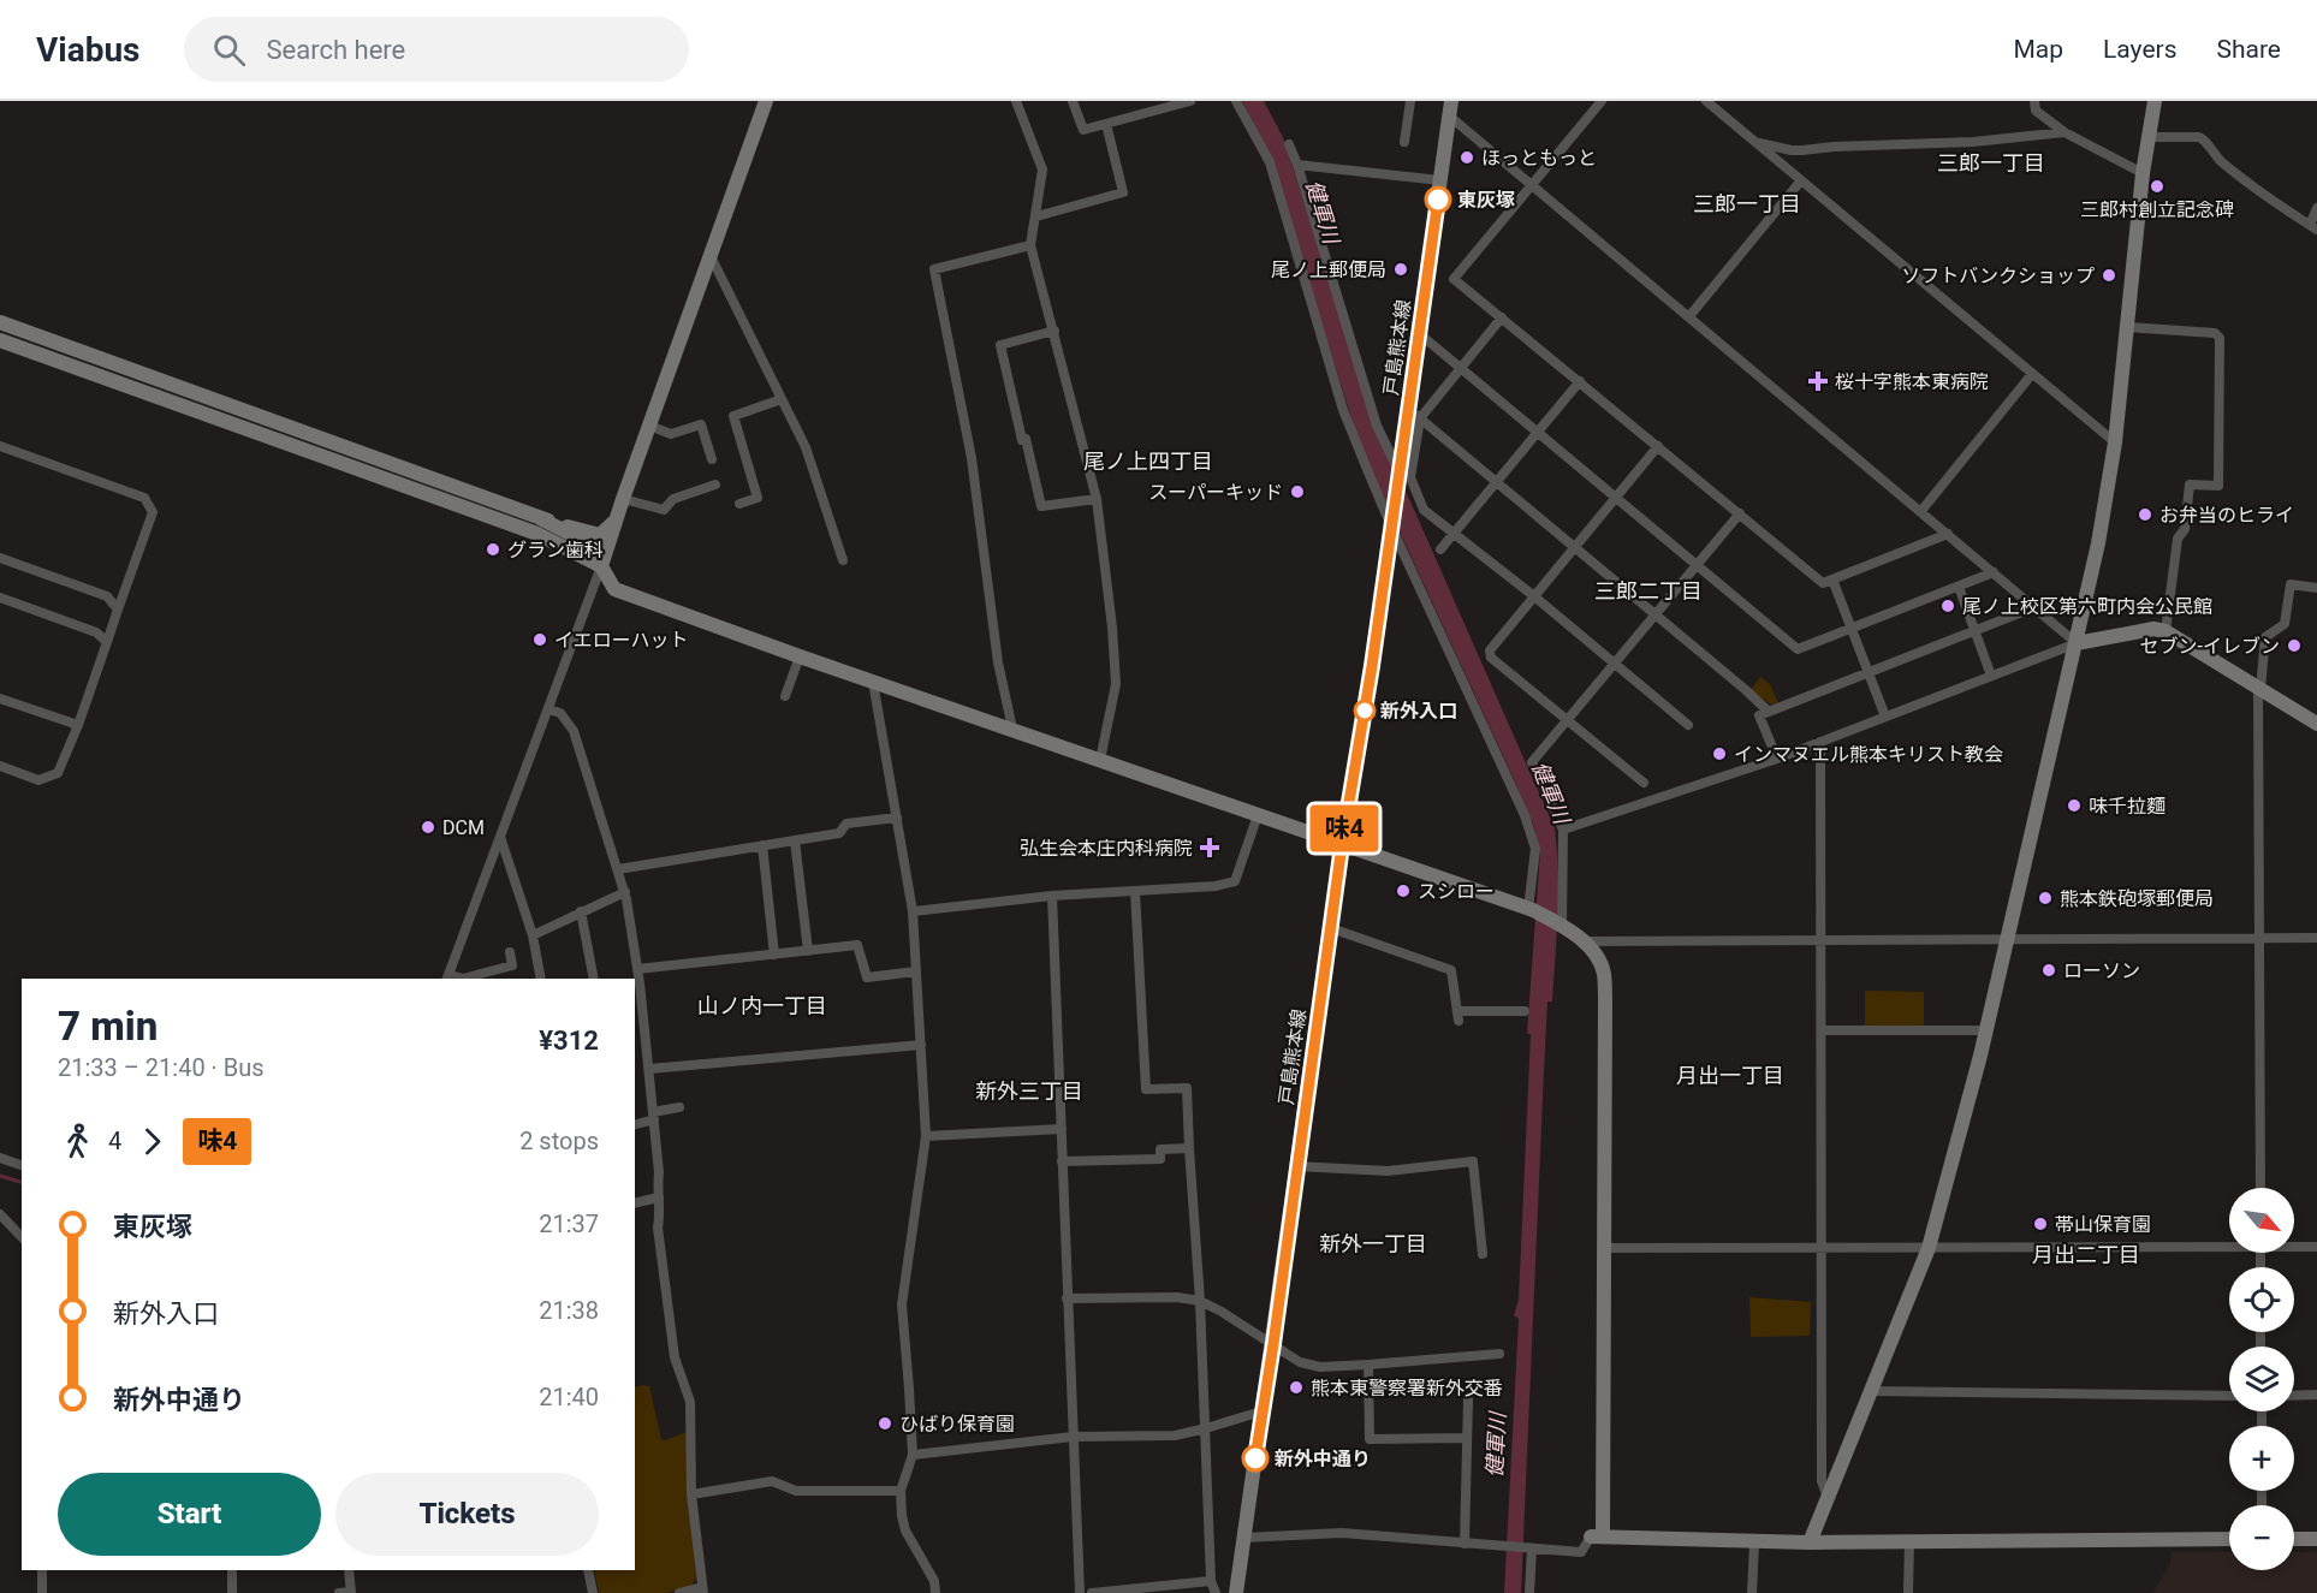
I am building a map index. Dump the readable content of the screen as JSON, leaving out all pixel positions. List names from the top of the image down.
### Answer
{
  "streets": {
    "street": ["戸島熊本線"]
  },
  "districts": [
    "三郎一丁目",
    "三郎一丁目",
    "尾ノ上四丁目",
    "三郎二丁目",
    "山ノ内一丁目",
    "月出一丁目",
    "新外三丁目",
    "新外一丁目",
    "月出二丁目"
  ],
  "water": ["健軍川"],
  "places": {
    "other": [
      "ほっともっと",
      "三郎村創立記念碑",
      "東灰塚",
      "尾ノ上郵便局",
      "ソフトバンクショップ",
      "スーパーキッド",
      "お弁当のヒライ",
      "グラン歯科",
      "尾ノ上校区第六町内会公民館",
      "イエローハット",
      "セブン-イレブン",
      "新外入口",
      "インマヌエル熊本キリスト教会",
      "味千拉麵",
      "DCM",
      "スシロー",
      "熊本鉄砲塚郵便局",
      "ローソン",
      "帯山保育園",
      "熊本東警察署新外交番",
      "ひばり保育園",
      "新外中通り"
    ],
    "health": ["桜十字熊本東病院", "弘生会本庄内科病院"]
  },
  "lines": ["bus line 味4"],
  "north": "bottom right",
  "page": {
    "header": "Viabus",
    "search": "Search here",
    "nav": ["Map", "Layers", "Share"],
    "on_map": "味4",
    "heading": ["7 min", "21:33 – 21:40 · Bus", "¥312"],
    "legs": ["4", "味4", "2 stops"],
    "list": [
      {
        "name": "東灰塚",
        "value": "21:37"
      },
      {
        "name": "新外入口",
        "value": "21:38"
      },
      {
        "name": "新外中通り",
        "value": "21:40"
      }
    ],
    "map_buttons": ["+", "−"],
    "buttons": ["Start", "Tickets"]
  }
}
